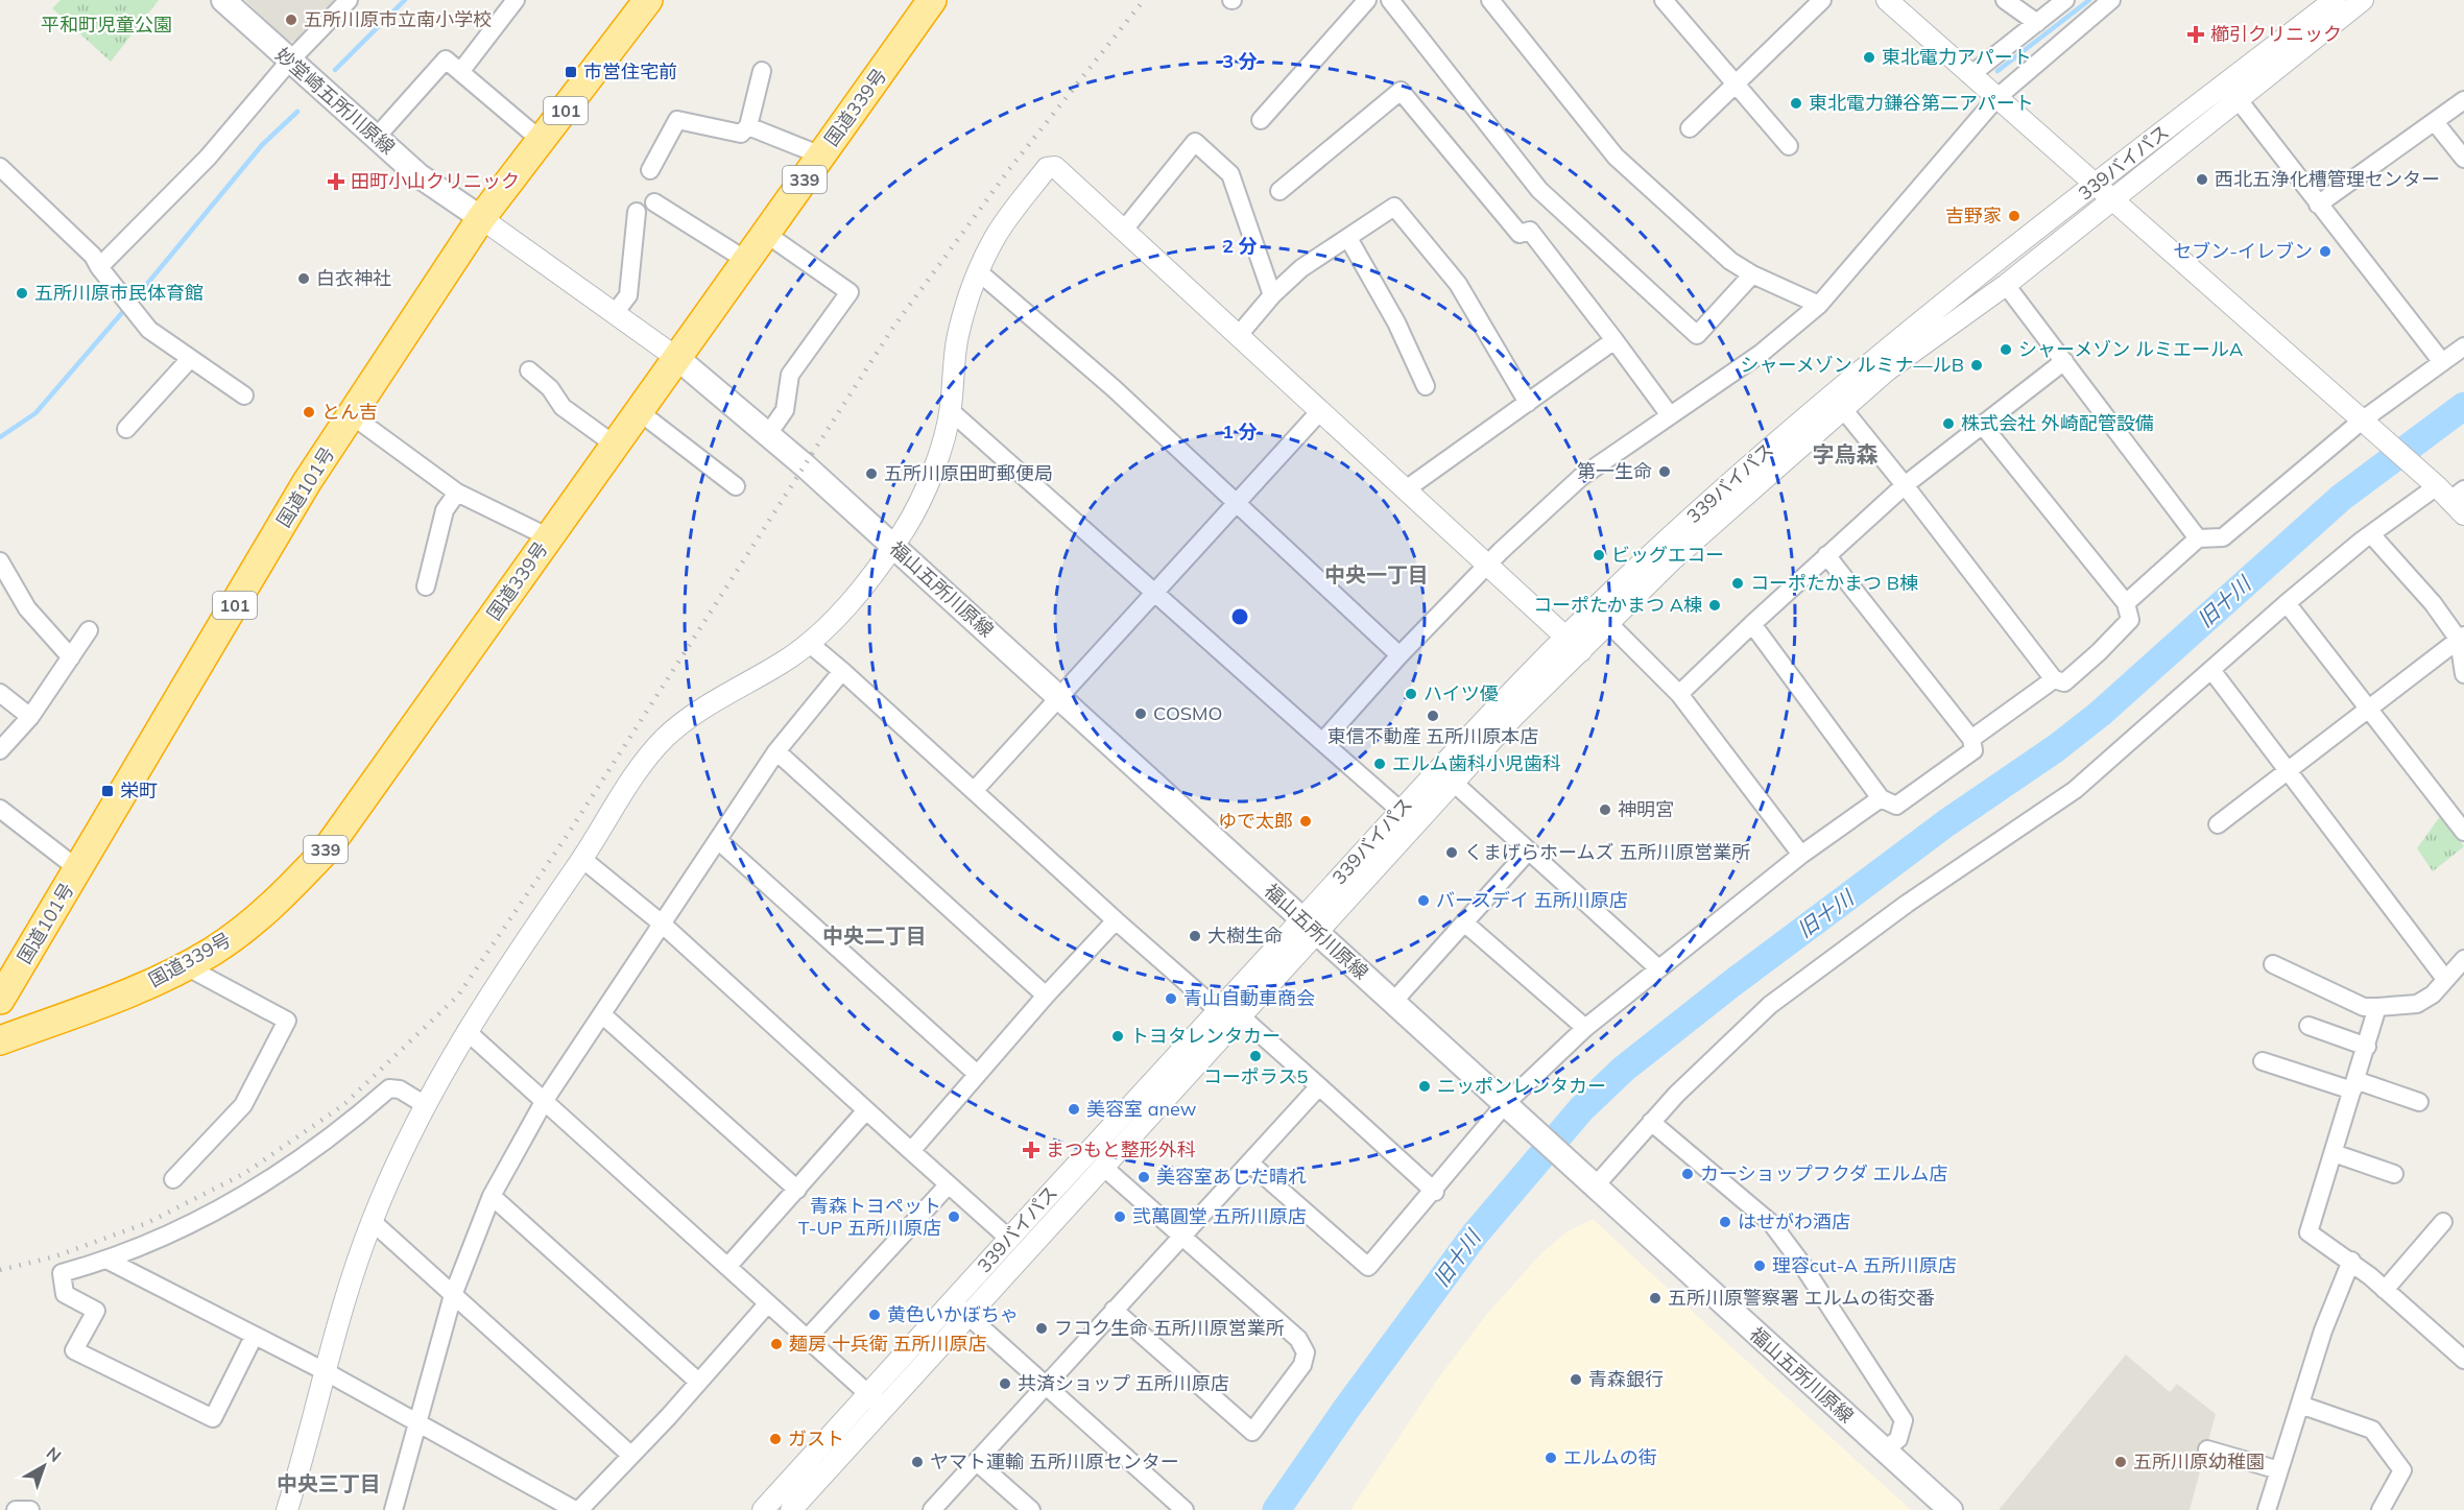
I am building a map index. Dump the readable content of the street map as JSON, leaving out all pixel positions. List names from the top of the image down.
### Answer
{
  "streets": {
    "highway": [
      "国道339号",
      "101",
      "339",
      "国道101号"
    ],
    "main road": ["妙堂崎五所川原線", "福山五所川原線"],
    "street": ["339バイパス"]
  },
  "crossings": [
    ["妙堂崎五所川原線", "国道101号"],
    ["国道339号", "福山五所川原線"],
    ["339バイパス", "福山五所川原線"]
  ],
  "districts": [
    "字烏森",
    "中央一丁目",
    "中央二丁目",
    "中央三丁目"
  ],
  "water": ["旧十川"],
  "parks": ["平和町児童公園"],
  "places": {
    "other": [
      "五所川原市立南小学校",
      "東北電力アパート",
      "東北電力鎌谷第二アパート",
      "西北五浄化槽管理センター",
      "吉野家",
      "セブン-イレブン",
      "白衣神社",
      "五所川原市民体育館",
      "シャーメゾン ルミエールA",
      "シャーメゾン ルミナ―ルB",
      "とん吉",
      "株式会社 外崎配管設備",
      "第一生命",
      "五所川原田町郵便局",
      "ビッグエコー",
      "コーポたかまつ B棟",
      "コーポたかまつ A棟",
      "ハイツ優",
      "COSMO",
      "東信不動産 五所川原本店",
      "エルム歯科小児歯科",
      "神明宮",
      "ゆで太郎",
      "くまげらホームズ 五所川原営業所",
      "バースデイ 五所川原店",
      "大樹生命",
      "青山自動車商会",
      "トヨタレンタカー",
      "コーポラス5",
      "ニッポンレンタカー",
      "美容室 anew",
      "カーショップフクダ エルム店",
      "美容室あした晴れ",
      "青森トヨペット T-UP 五所川原店",
      "弐萬圓堂 五所川原店",
      "はせがわ酒店",
      "理容cut-A 五所川原店",
      "五所川原警察署 エルムの街交番",
      "黄色いかぼちゃ",
      "フコク生命 五所川原営業所",
      "麺房 十兵衛 五所川原店",
      "青森銀行",
      "共済ショップ 五所川原店",
      "ガスト",
      "エルムの街",
      "ヤマト運輸 五所川原センター",
      "五所川原幼稚園"
    ],
    "health": ["櫛引クリニック", "田町小山クリニック", "まつもと整形外科"],
    "transit": ["市営住宅前", "栄町"]
  },
  "north": "top right",
  "rings": ["3 分", "2 分", "1 分"]
}
